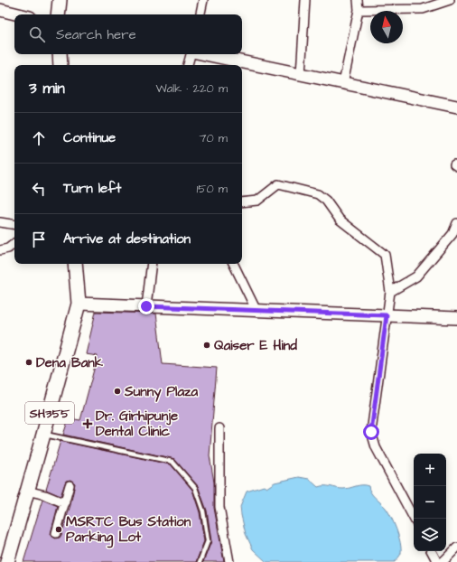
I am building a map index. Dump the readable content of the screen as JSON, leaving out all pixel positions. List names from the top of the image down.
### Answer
{
  "streets": {
    "main road": ["SH355"]
  },
  "places": {
    "other": [
      "Qaiser E Hind",
      "Dena Bank",
      "Sunny Plaza",
      "MSRTC Bus Station Parking Lot"
    ],
    "health": ["Dr. Girhipunje Dental Clinic"]
  },
  "north": "top",
  "page": {
    "search": "Search here",
    "heading": ["3 min", "Walk · 220 m"],
    "list": [
      ["Continue", "70 m"],
      ["Turn left", "150 m"],
      "Arrive at destination"
    ],
    "map_buttons": ["+", "−"]
  }
}
